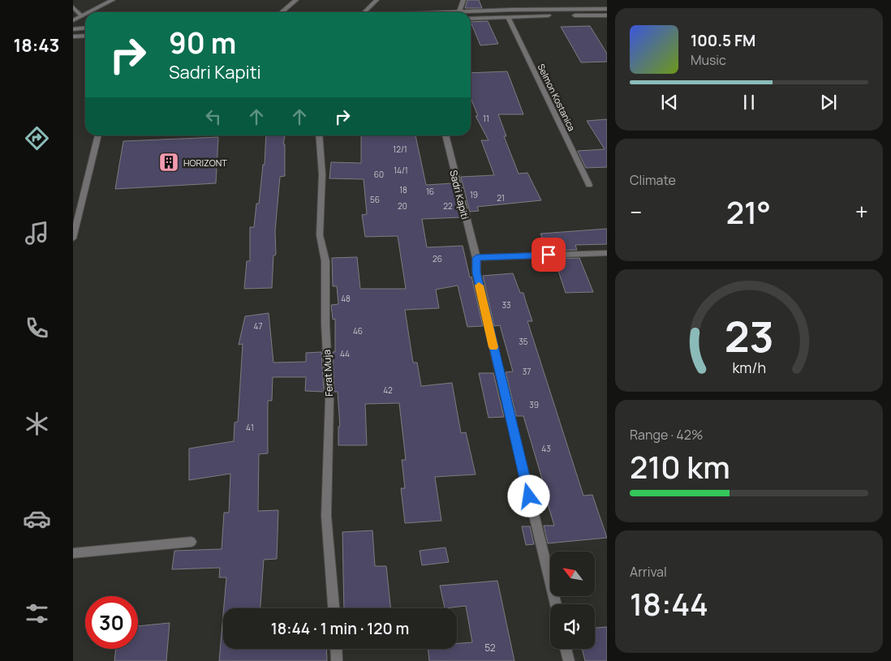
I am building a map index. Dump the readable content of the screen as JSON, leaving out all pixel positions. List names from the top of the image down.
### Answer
{
  "streets": {
    "street": ["Selmon Kostanica", "Sadri Kapiti", "Ferat Muja"]
  },
  "places": {
    "building": ["HORIZONT"]
  },
  "house_numbers": [
    "11",
    "12/1",
    "14/1",
    "60",
    "18",
    "16",
    "19",
    "21",
    "56",
    "20",
    "22",
    "26",
    "48",
    "33",
    "47",
    "46",
    "35",
    "44",
    "37",
    "42",
    "39",
    "41",
    "43",
    "52"
  ],
  "north": "top left",
  "page": {
    "tabs": "18:43",
    "turn": ["90 m", "Sadri Kapiti"],
    "song": ["100.5 FM", "Music"],
    "tile": [
      "Climate",
      ["Range · 42%", "210 km"],
      ["Arrival", "18:44"]
    ],
    "heat": ["−", "21°", "+"],
    "limit": "30",
    "trip": "18:44 · 1 min · 120 m",
    "gauge": ["23", "km/h"]
  }
}
